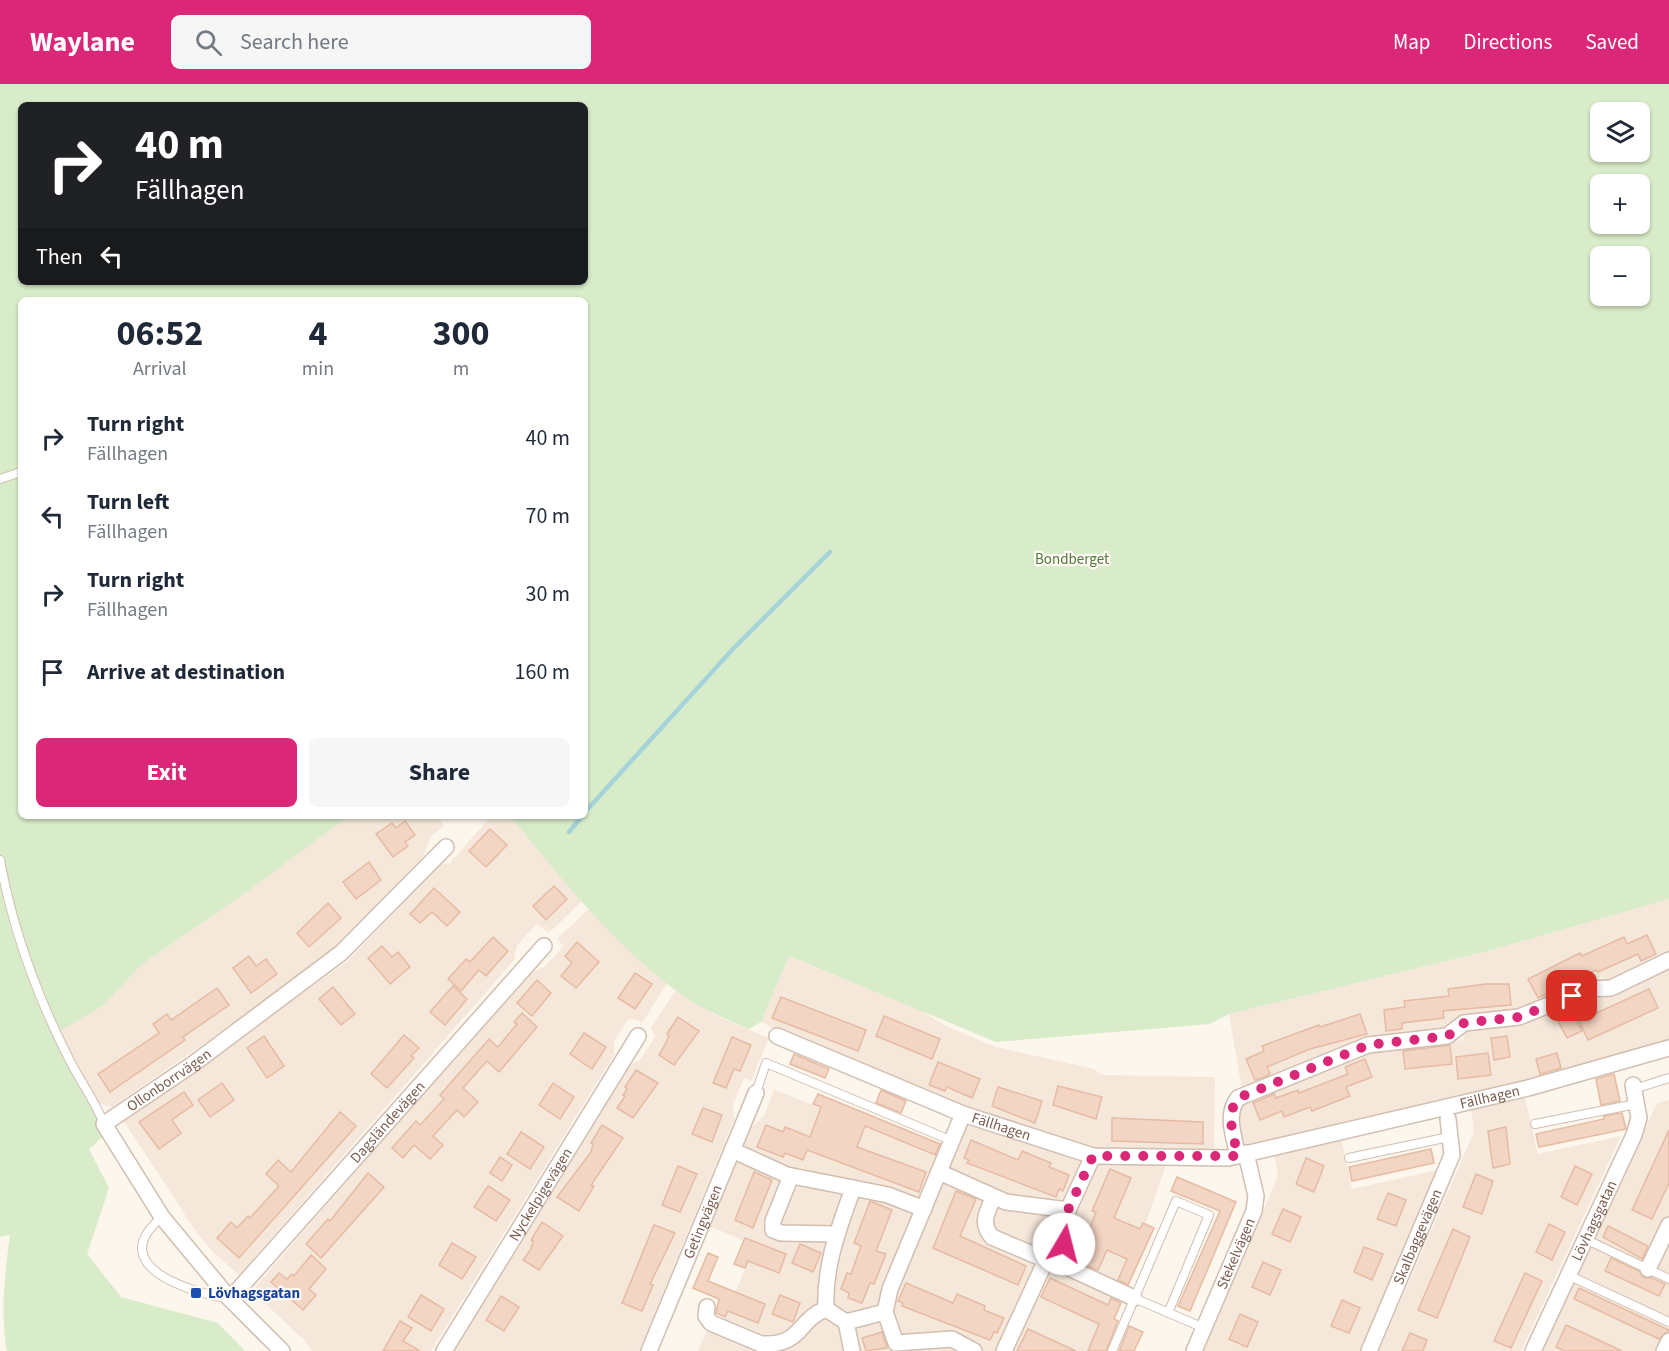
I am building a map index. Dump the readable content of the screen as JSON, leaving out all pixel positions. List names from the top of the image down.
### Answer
{
  "streets": {
    "street": [
      "Ollonborrvägen",
      "Fällhagen",
      "Dagsländevägen",
      "Nyckelpigevägen",
      "Lövhagsgatan",
      "Getingvägen",
      "Skalbaggevägen",
      "Stekelvägen"
    ]
  },
  "crossings": [
    ["Fällhagen", "Stekelvägen"]
  ],
  "parks": ["Bondberget"],
  "places": {
    "transit": ["Lövhagsgatan"]
  },
  "page": {
    "header": "Waylane",
    "search": "Search here",
    "nav": ["Map", "Directions", "Saved"],
    "map_buttons": ["+", "−"],
    "turn": ["40 m", "Fällhagen"],
    "then": "Then",
    "eta": [
      "06:52",
      "Arrival",
      "4",
      "min",
      "300",
      "m"
    ],
    "list": [
      {
        "name": "Turn right",
        "note": "Fällhagen",
        "value": "40 m"
      },
      {
        "name": "Turn left",
        "note": "Fällhagen",
        "value": "70 m"
      },
      {
        "name": "Turn right",
        "note": "Fällhagen",
        "value": "30 m"
      },
      {
        "name": "Arrive at destination",
        "value": "160 m"
      }
    ],
    "buttons": ["Exit", "Share"]
  }
}
